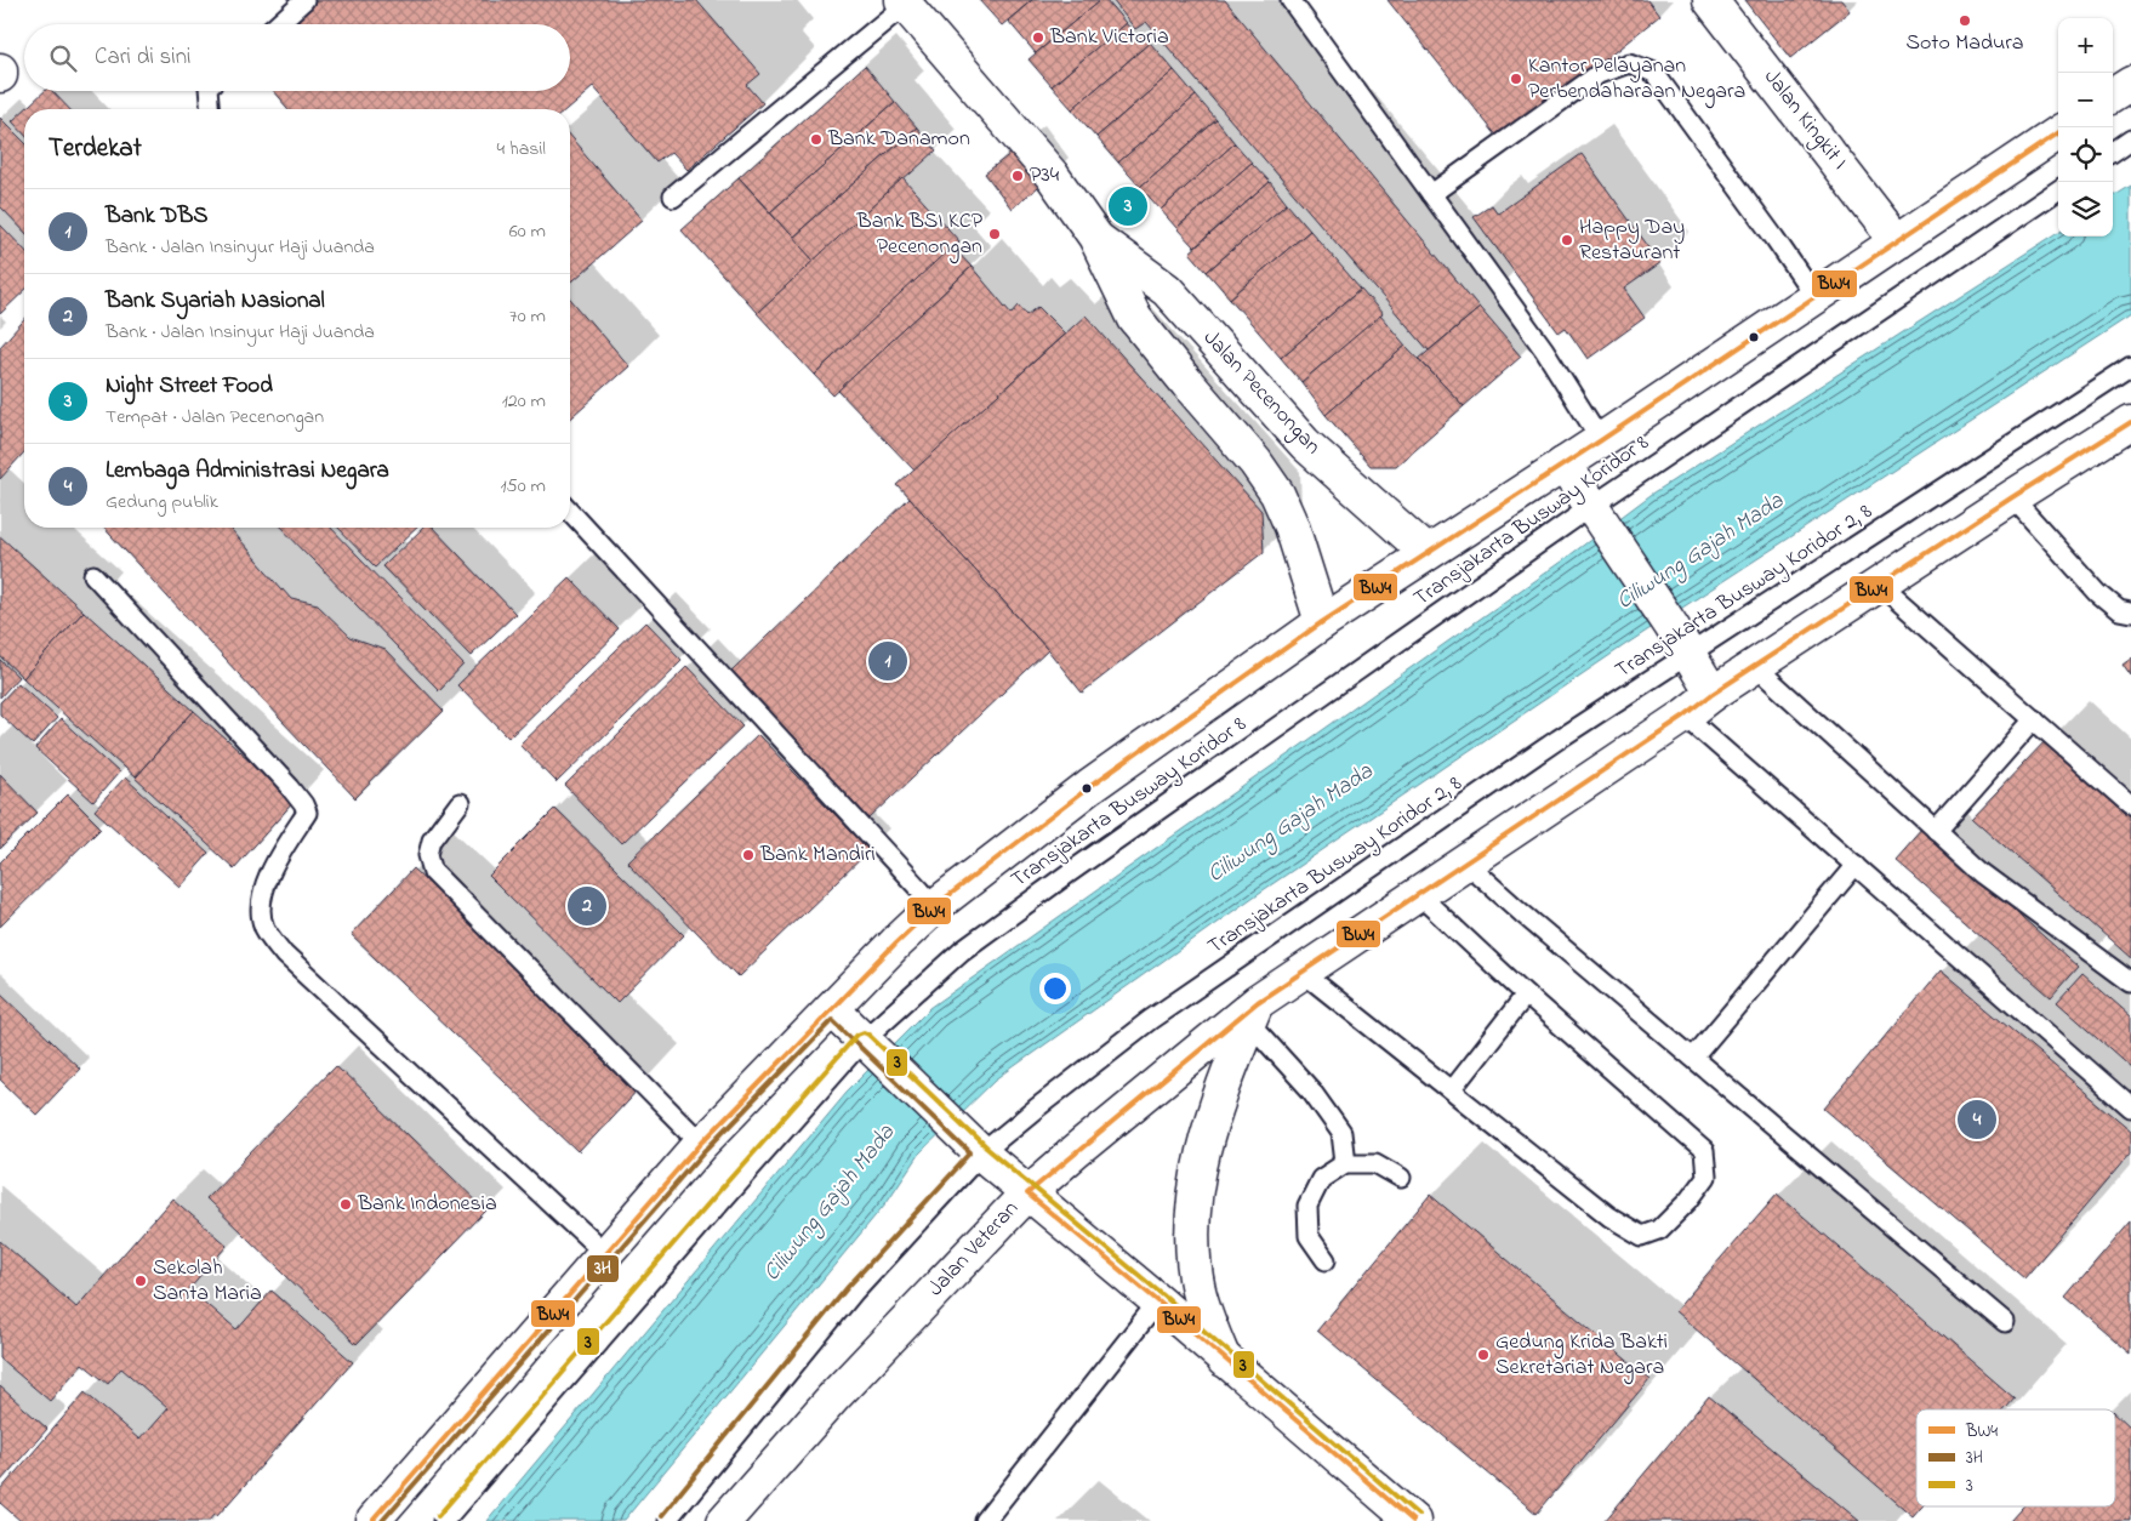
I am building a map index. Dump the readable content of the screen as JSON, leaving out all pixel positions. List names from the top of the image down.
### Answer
{
  "streets": {
    "main road": ["Jalan Kingkit I", "Jalan Pecenongan", "Jalan Veteran"],
    "lane": ["Transjakarta Busway Koridor 8", "Transjakarta Busway Koridor 2, 8"]
  },
  "water": ["Ciliwung Gajah Mada"],
  "places": [
    "Soto Madura",
    "Bank Victoria",
    "Kantor Pelayanan Perbendaharaan Negara",
    "Bank Danamon",
    "P34",
    "Bank BSI KCP Pecenongan",
    "Happy Day Restaurant",
    "Bank Mandiri",
    "Bank Indonesia",
    "Sekolah Santa Maria",
    "Gedung Krida Bakti Sekretariat Negara"
  ],
  "lines": ["transit line BW4", "transit line 3H", "transit line 3"],
  "legend": ["BW4", "3H", "3"],
  "page": {
    "map_buttons": ["+", "−"],
    "search": "Cari di sini",
    "heading": ["Terdekat", "4 hasil"],
    "pins": [
      "3",
      "1",
      "2",
      "4"
    ],
    "list": [
      {
        "mark": "1",
        "name": "Bank DBS",
        "note": "Bank · Jalan Insinyur Haji Juanda",
        "value": "60 m"
      },
      {
        "mark": "2",
        "name": "Bank Syariah Nasional",
        "note": "Bank · Jalan Insinyur Haji Juanda",
        "value": "70 m"
      },
      {
        "mark": "3",
        "name": "Night Street Food",
        "note": "Tempat · Jalan Pecenongan",
        "value": "120 m"
      },
      {
        "mark": "4",
        "name": "Lembaga Administrasi Negara",
        "note": "Gedung publik",
        "value": "150 m"
      }
    ]
  }
}
